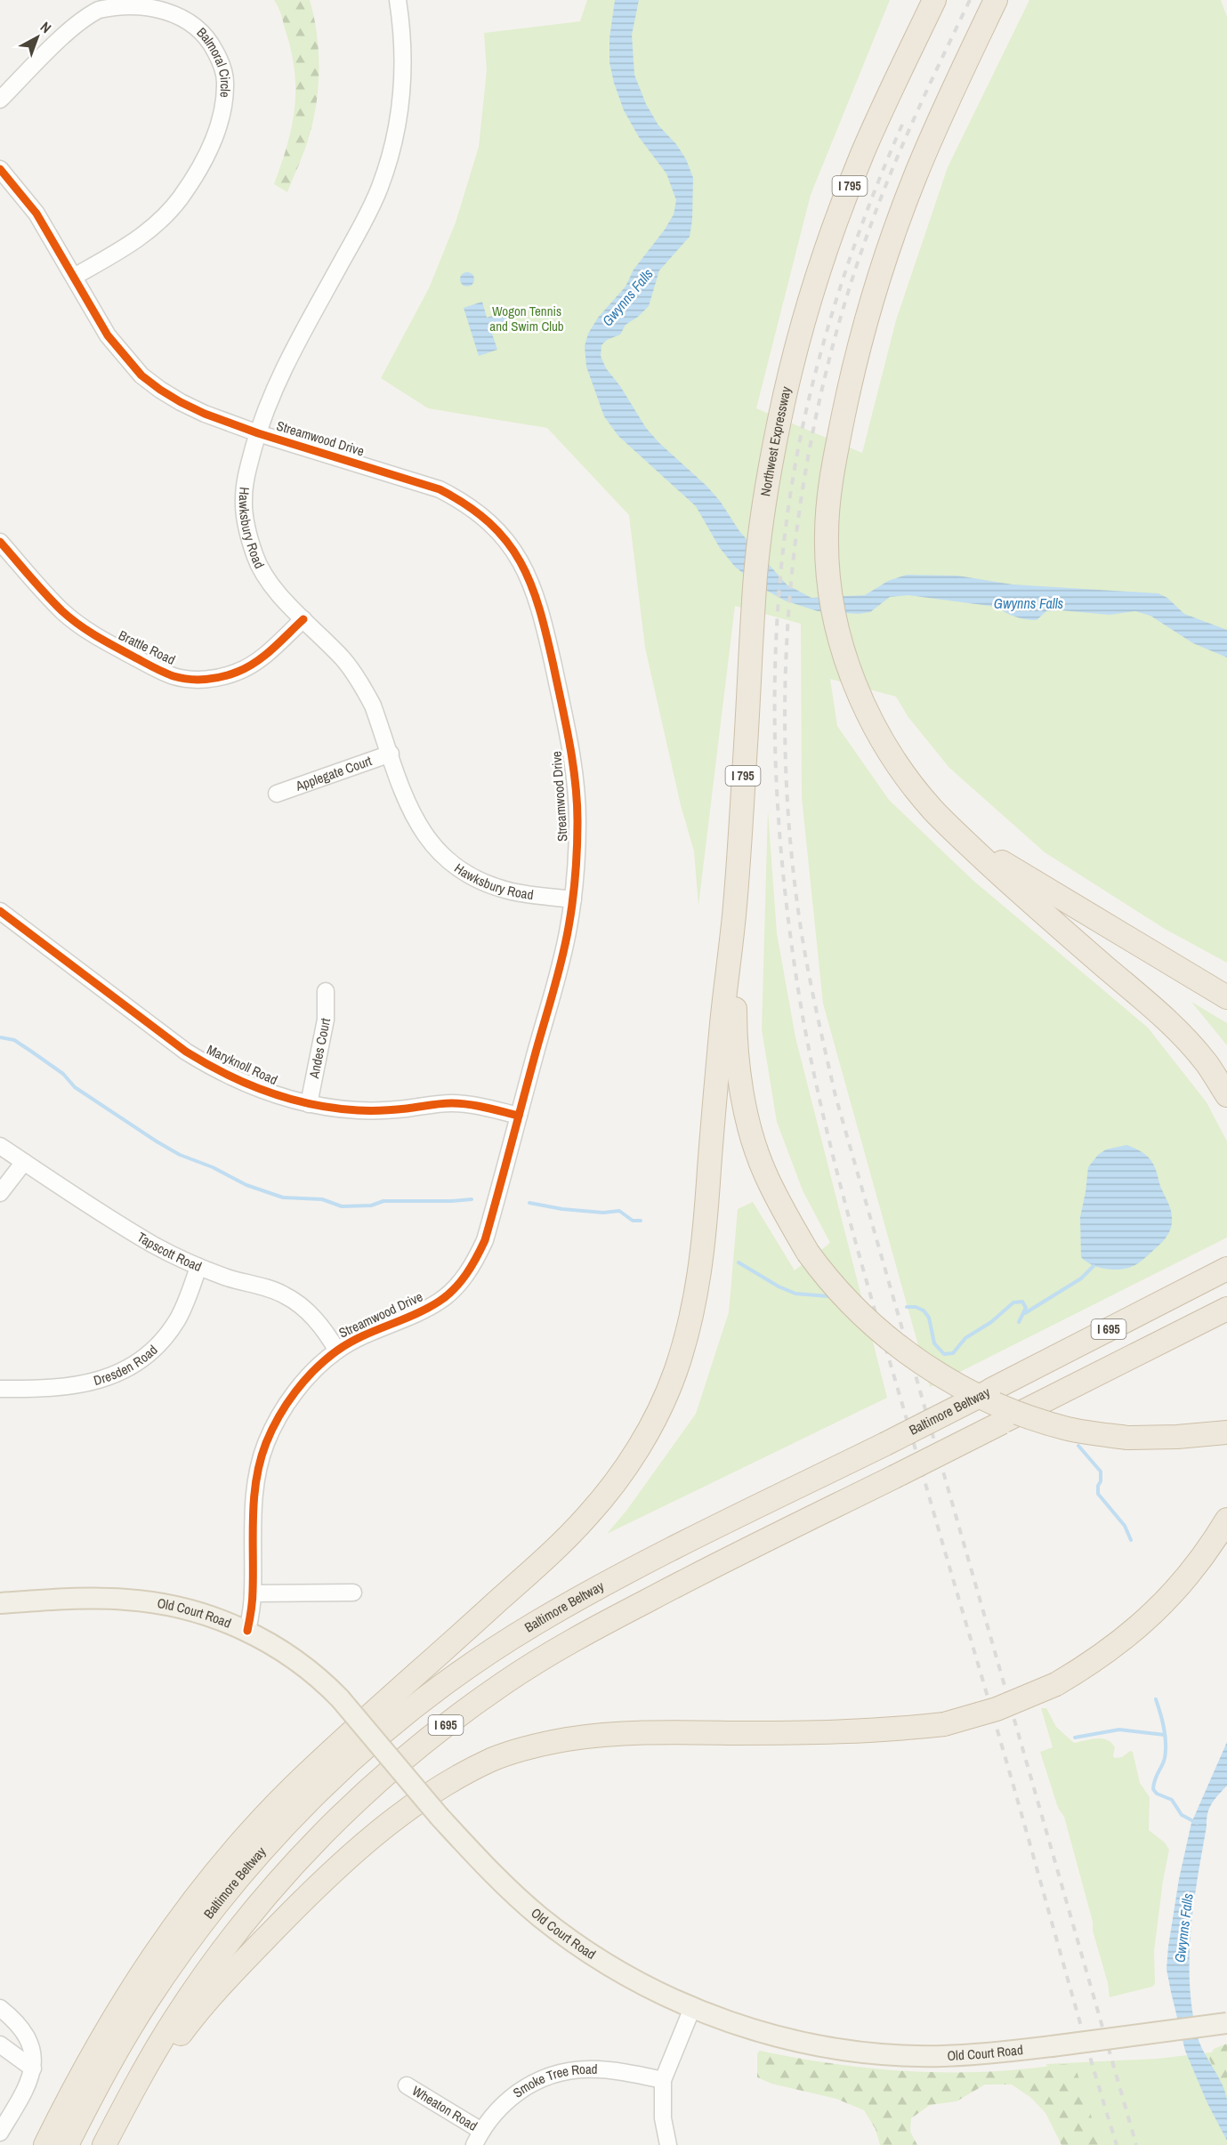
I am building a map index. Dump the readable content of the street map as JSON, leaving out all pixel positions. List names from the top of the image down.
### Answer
{
  "streets": {
    "highway": [
      "I 795",
      "Northwest Expressway",
      "I 695",
      "Baltimore Beltway"
    ],
    "main road": ["Old Court Road"],
    "street": [
      "Balmoral Circle",
      "Streamwood Drive",
      "Hawksbury Road",
      "Brattle Road",
      "Applegate Court",
      "Andes Court",
      "Maryknoll Road",
      "Tapscott Road",
      "Dresden Road",
      "Smoke Tree Road",
      "Wheaton Road"
    ]
  },
  "crossings": [
    ["Balmoral Circle", "Streamwood Drive"],
    ["Streamwood Drive", "Hawksbury Road"],
    ["Streamwood Drive", "Maryknoll Road"],
    ["Streamwood Drive", "Tapscott Road"],
    ["Streamwood Drive", "Old Court Road"],
    ["Hawksbury Road", "Brattle Road"],
    ["Hawksbury Road", "Applegate Court"],
    ["Andes Court", "Maryknoll Road"],
    ["Tapscott Road", "Dresden Road"],
    ["Smoke Tree Road", "Wheaton Road"]
  ],
  "water": ["Gwynns Falls"],
  "parks": ["Wogon Tennis and Swim Club"],
  "north": "top right"
}
